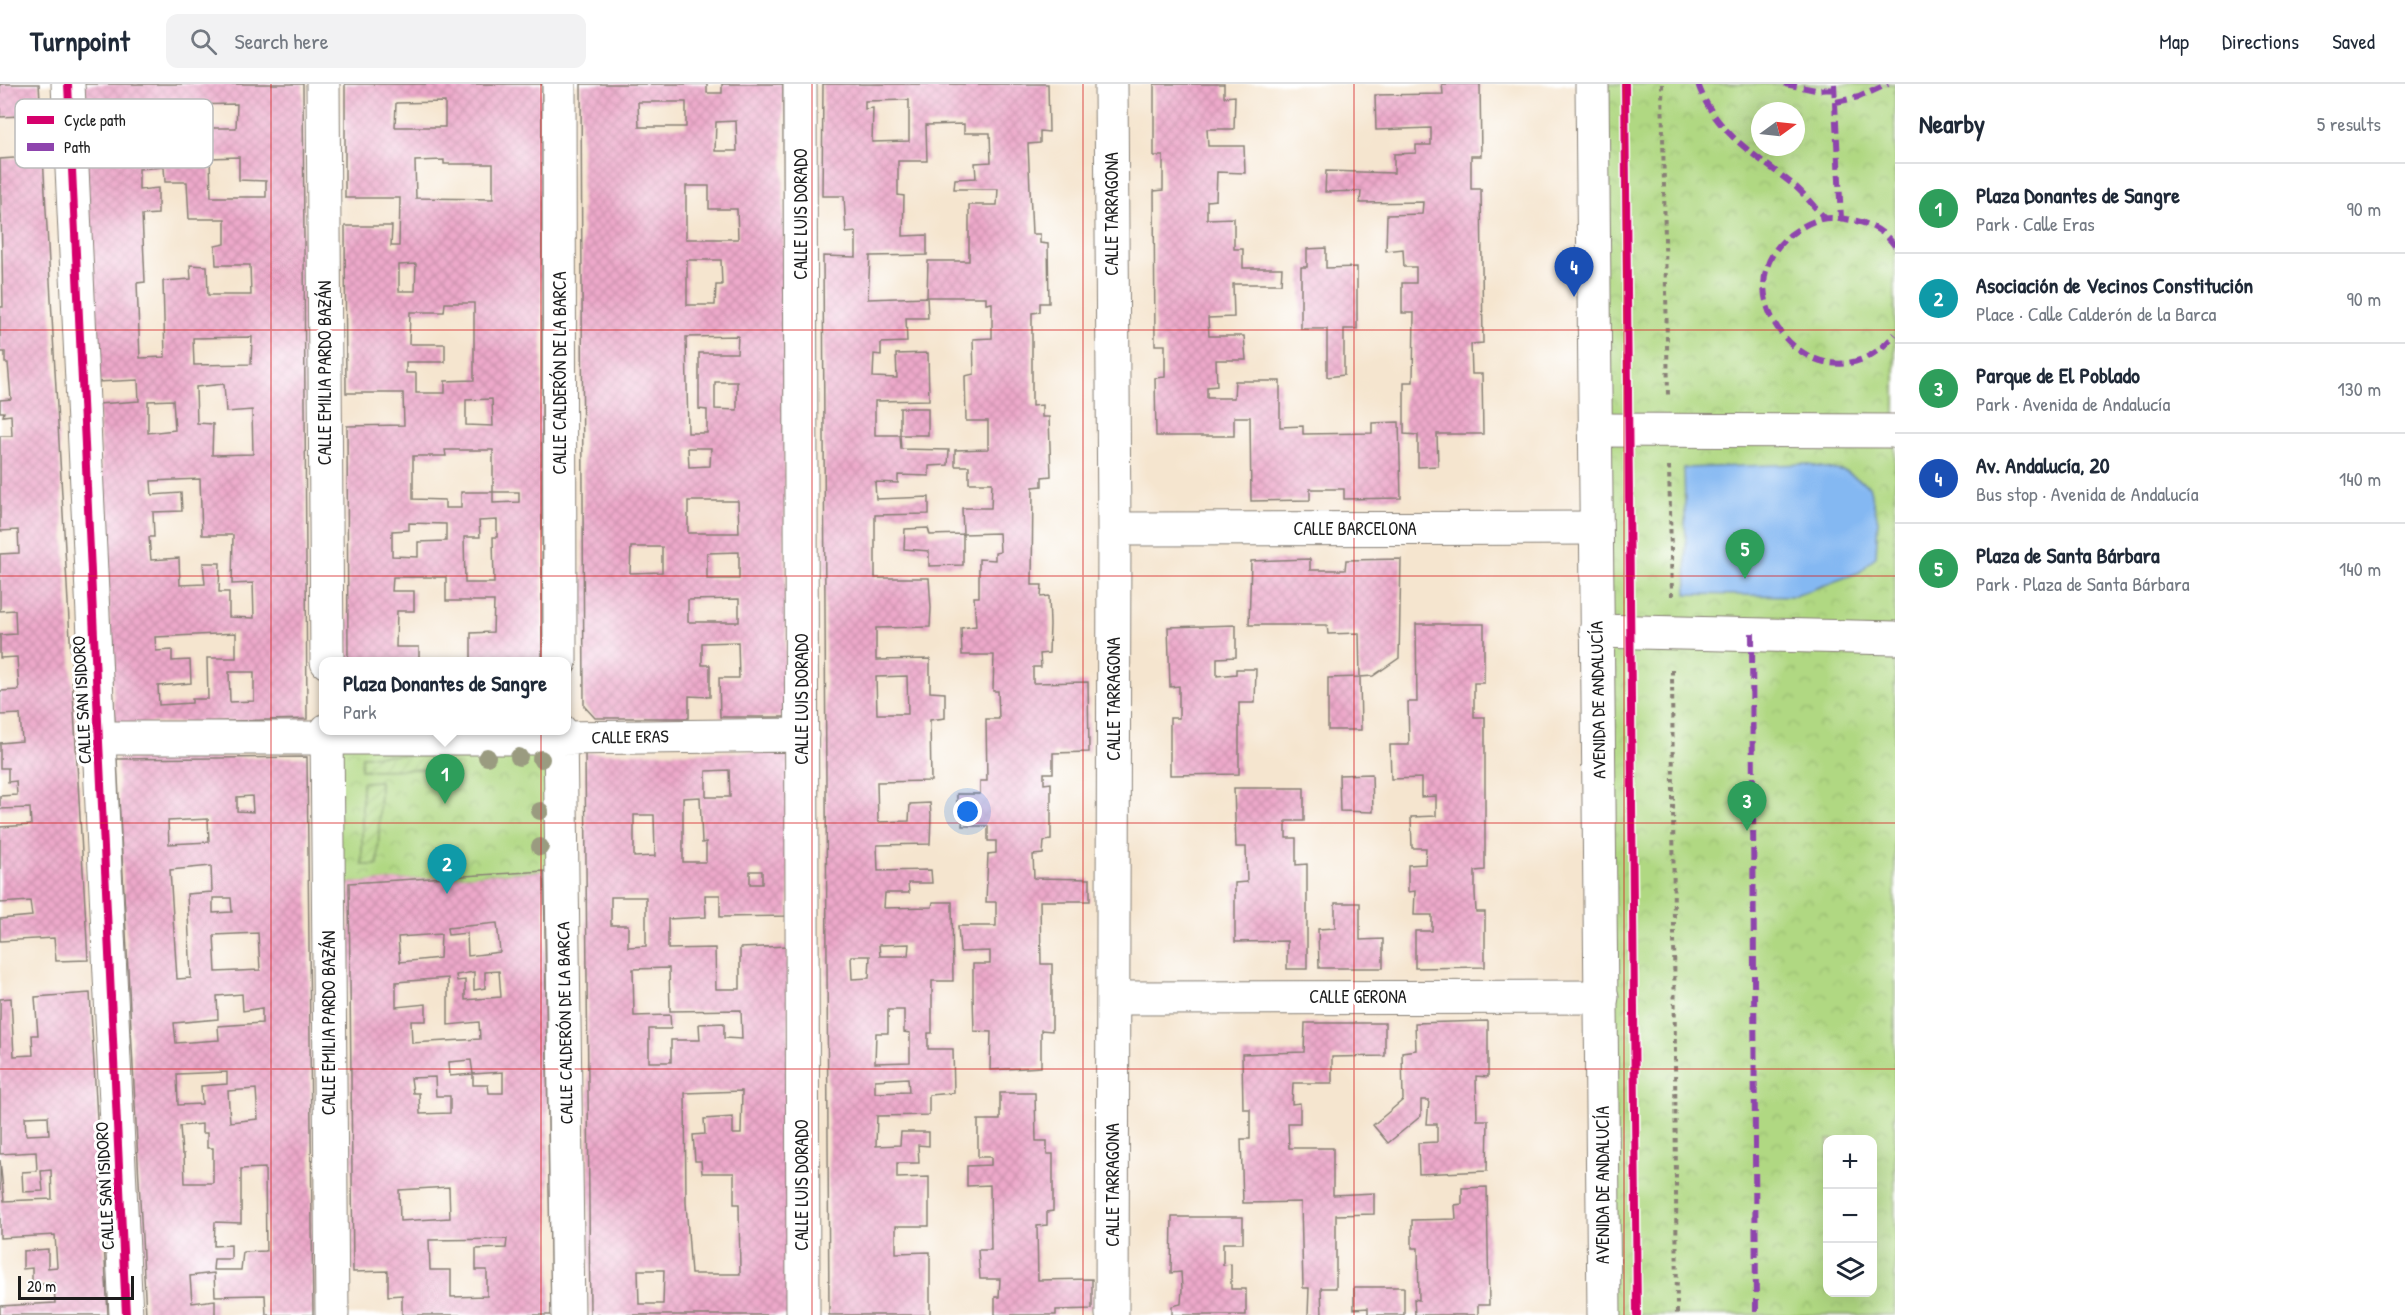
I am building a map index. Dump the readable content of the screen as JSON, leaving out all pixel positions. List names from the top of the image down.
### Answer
{
  "streets": {
    "street": [
      "CALLE LUIS DORADO",
      "CALLE TARRAGONA",
      "CALLE EMILIA PARDO BAZÁN",
      "CALLE CALDERÓN DE LA BARCA",
      "CALLE BARCELONA",
      "CALLE SAN ISIDORO",
      "AVENIDA DE ANDALUCÍA",
      "CALLE ERAS",
      "CALLE GERONA"
    ]
  },
  "crossings": [
    ["CALLE LUIS DORADO", "CALLE ERAS"],
    ["CALLE TARRAGONA", "CALLE BARCELONA"],
    ["CALLE TARRAGONA", "CALLE GERONA"],
    ["CALLE BARCELONA", "AVENIDA DE ANDALUCÍA"],
    ["CALLE SAN ISIDORO", "CALLE ERAS"],
    ["AVENIDA DE ANDALUCÍA", "CALLE GERONA"]
  ],
  "legend": ["Cycle path", "Path"],
  "scale_bar": "20 m",
  "north": "right",
  "page": {
    "header": "Turnpoint",
    "search": "Search here",
    "nav": ["Map", "Directions", "Saved"],
    "heading": ["Nearby", "5 results"],
    "list": [
      {
        "mark": "1",
        "name": "Plaza Donantes de Sangre",
        "note": "Park · Calle Eras",
        "value": "90 m"
      },
      {
        "mark": "2",
        "name": "Asociación de Vecinos Constitución",
        "note": "Place · Calle Calderón de la Barca",
        "value": "90 m"
      },
      {
        "mark": "3",
        "name": "Parque de El Poblado",
        "note": "Park · Avenida de Andalucía",
        "value": "130 m"
      },
      {
        "mark": "4",
        "name": "Av. Andalucía, 20",
        "note": "Bus stop · Avenida de Andalucía",
        "value": "140 m"
      },
      {
        "mark": "5",
        "name": "Plaza de Santa Bárbara",
        "note": "Park · Plaza de Santa Bárbara",
        "value": "140 m"
      }
    ],
    "pins": [
      "4",
      "5",
      "1",
      "3",
      "2"
    ],
    "popup": ["Plaza Donantes de Sangre", "Park"],
    "map_buttons": ["+", "−"],
    "scale": "20 m"
  }
}
